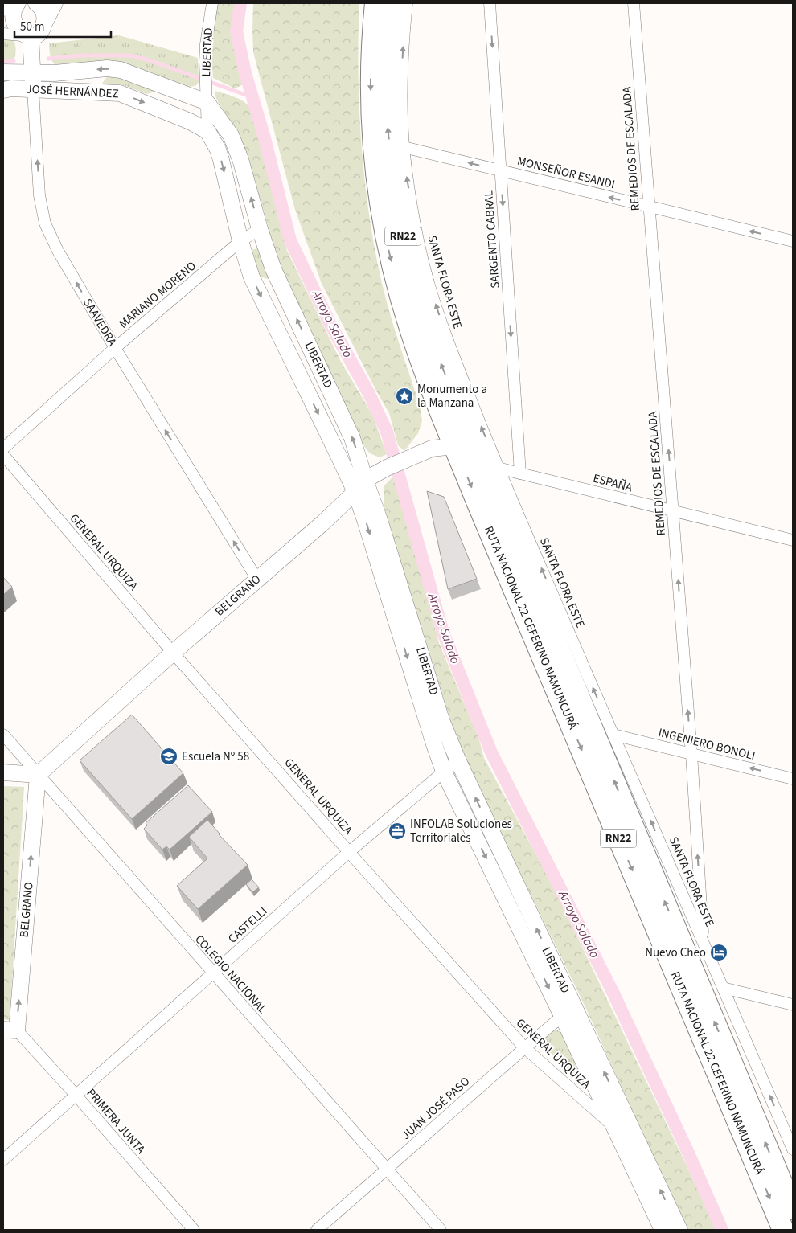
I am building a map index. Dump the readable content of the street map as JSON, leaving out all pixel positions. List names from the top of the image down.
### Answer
{
  "streets": {
    "highway": ["RN22", "RUTA NACIONAL 22 CEFERINO NAMUNCURÁ"],
    "street": [
      "LIBERTAD",
      "JOSÉ HERNÁNDEZ",
      "REMEDIOS DE ESCALADA",
      "MONSEÑOR ESANDI",
      "SARGENTO CABRAL",
      "SANTA FLORA ESTE",
      "MARIANO MORENO",
      "SAAVEDRA",
      "ESPAÑA",
      "GENERAL URQUIZA",
      "BELGRANO",
      "INGENIERO BONOLI",
      "CASTELLI",
      "COLEGIO NACIONAL",
      "JUAN JOSÉ PASO",
      "PRIMERA JUNTA"
    ]
  },
  "crossings": [
    ["LIBERTAD", "JOSÉ HERNÁNDEZ"],
    ["LIBERTAD", "MARIANO MORENO"],
    ["LIBERTAD", "GENERAL URQUIZA"],
    ["LIBERTAD", "BELGRANO"],
    ["LIBERTAD", "CASTELLI"],
    ["LIBERTAD", "JUAN JOSÉ PASO"],
    ["JOSÉ HERNÁNDEZ", "SAAVEDRA"],
    ["REMEDIOS DE ESCALADA", "MONSEÑOR ESANDI"],
    ["REMEDIOS DE ESCALADA", "SANTA FLORA ESTE"],
    ["REMEDIOS DE ESCALADA", "ESPAÑA"],
    ["REMEDIOS DE ESCALADA", "INGENIERO BONOLI"],
    ["MONSEÑOR ESANDI", "SARGENTO CABRAL"],
    ["MONSEÑOR ESANDI", "SANTA FLORA ESTE"],
    ["SARGENTO CABRAL", "ESPAÑA"],
    ["SANTA FLORA ESTE", "ESPAÑA"],
    ["SANTA FLORA ESTE", "INGENIERO BONOLI"],
    ["MARIANO MORENO", "SAAVEDRA"],
    ["SAAVEDRA", "BELGRANO"],
    ["ESPAÑA", "BELGRANO"],
    ["ESPAÑA", "RUTA NACIONAL 22 CEFERINO NAMUNCURÁ"],
    ["GENERAL URQUIZA", "BELGRANO"],
    ["GENERAL URQUIZA", "CASTELLI"],
    ["GENERAL URQUIZA", "JUAN JOSÉ PASO"],
    ["BELGRANO", "RUTA NACIONAL 22 CEFERINO NAMUNCURÁ"],
    ["BELGRANO", "COLEGIO NACIONAL"],
    ["BELGRANO", "PRIMERA JUNTA"],
    ["CASTELLI", "COLEGIO NACIONAL"],
    ["CASTELLI", "PRIMERA JUNTA"],
    ["COLEGIO NACIONAL", "JUAN JOSÉ PASO"]
  ],
  "one_way": [
    "REMEDIOS DE ESCALADA",
    "MONSEÑOR ESANDI",
    "SARGENTO CABRAL",
    "SANTA FLORA ESTE",
    "SAAVEDRA",
    "INGENIERO BONOLI"
  ],
  "water": ["Arroyo Salado"],
  "places": {
    "place": ["Monumento a la Manzana"],
    "school or university": ["Escuela Nº 58"],
    "office": ["INFOLAB Soluciones Territoriales"],
    "hotel": ["Nuevo Cheo"]
  },
  "scale_bar": "50 m"
}
